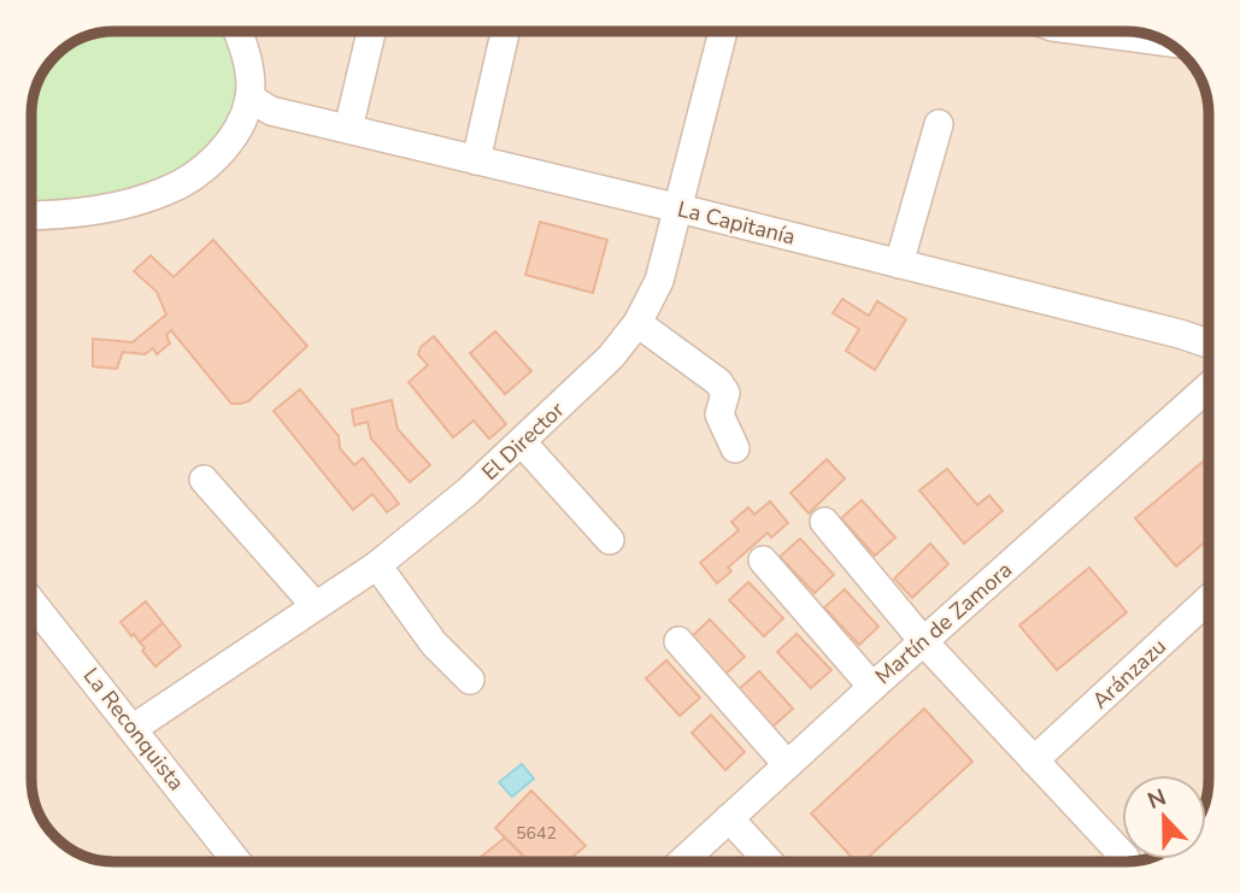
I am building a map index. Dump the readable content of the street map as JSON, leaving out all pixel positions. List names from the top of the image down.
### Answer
{
  "streets": {
    "street": [
      "La Capitanía",
      "El Director",
      "Martín de Zamora",
      "Aránzazu",
      "La Reconquista"
    ]
  },
  "crossings": [
    ["La Capitanía", "El Director"],
    ["El Director", "La Reconquista"]
  ],
  "house_numbers": ["5642"],
  "north": "top"
}
